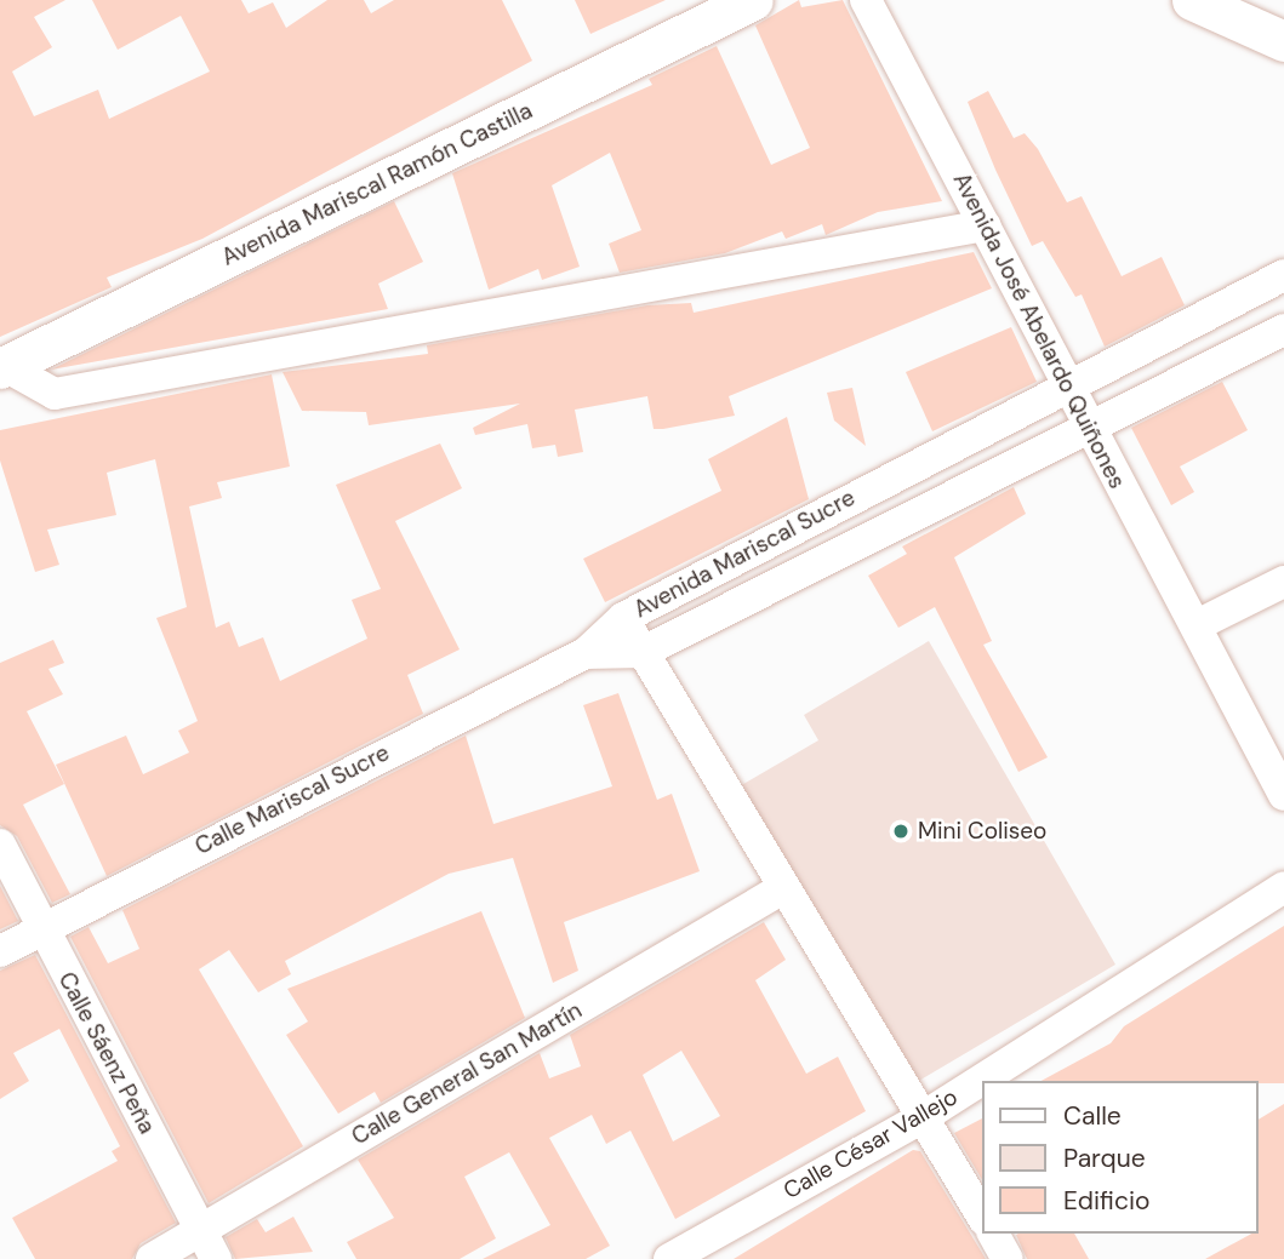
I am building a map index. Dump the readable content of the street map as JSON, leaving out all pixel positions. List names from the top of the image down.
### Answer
{
  "streets": {
    "street": [
      "Avenida Mariscal Ramón Castilla",
      "Avenida José Abelardo Quiñones",
      "Avenida Mariscal Sucre",
      "Calle Mariscal Sucre",
      "Calle Sáenz Peña",
      "Calle General San Martín",
      "Calle César Vallejo"
    ]
  },
  "crossings": [
    ["Avenida José Abelardo Quiñones", "Avenida Mariscal Sucre"],
    ["Avenida Mariscal Sucre", "Calle Mariscal Sucre"],
    ["Calle Mariscal Sucre", "Calle Sáenz Peña"],
    ["Calle Sáenz Peña", "Calle General San Martín"]
  ],
  "places": ["Mini Coliseo"],
  "legend": ["Calle", "Parque", "Edificio"]
}
